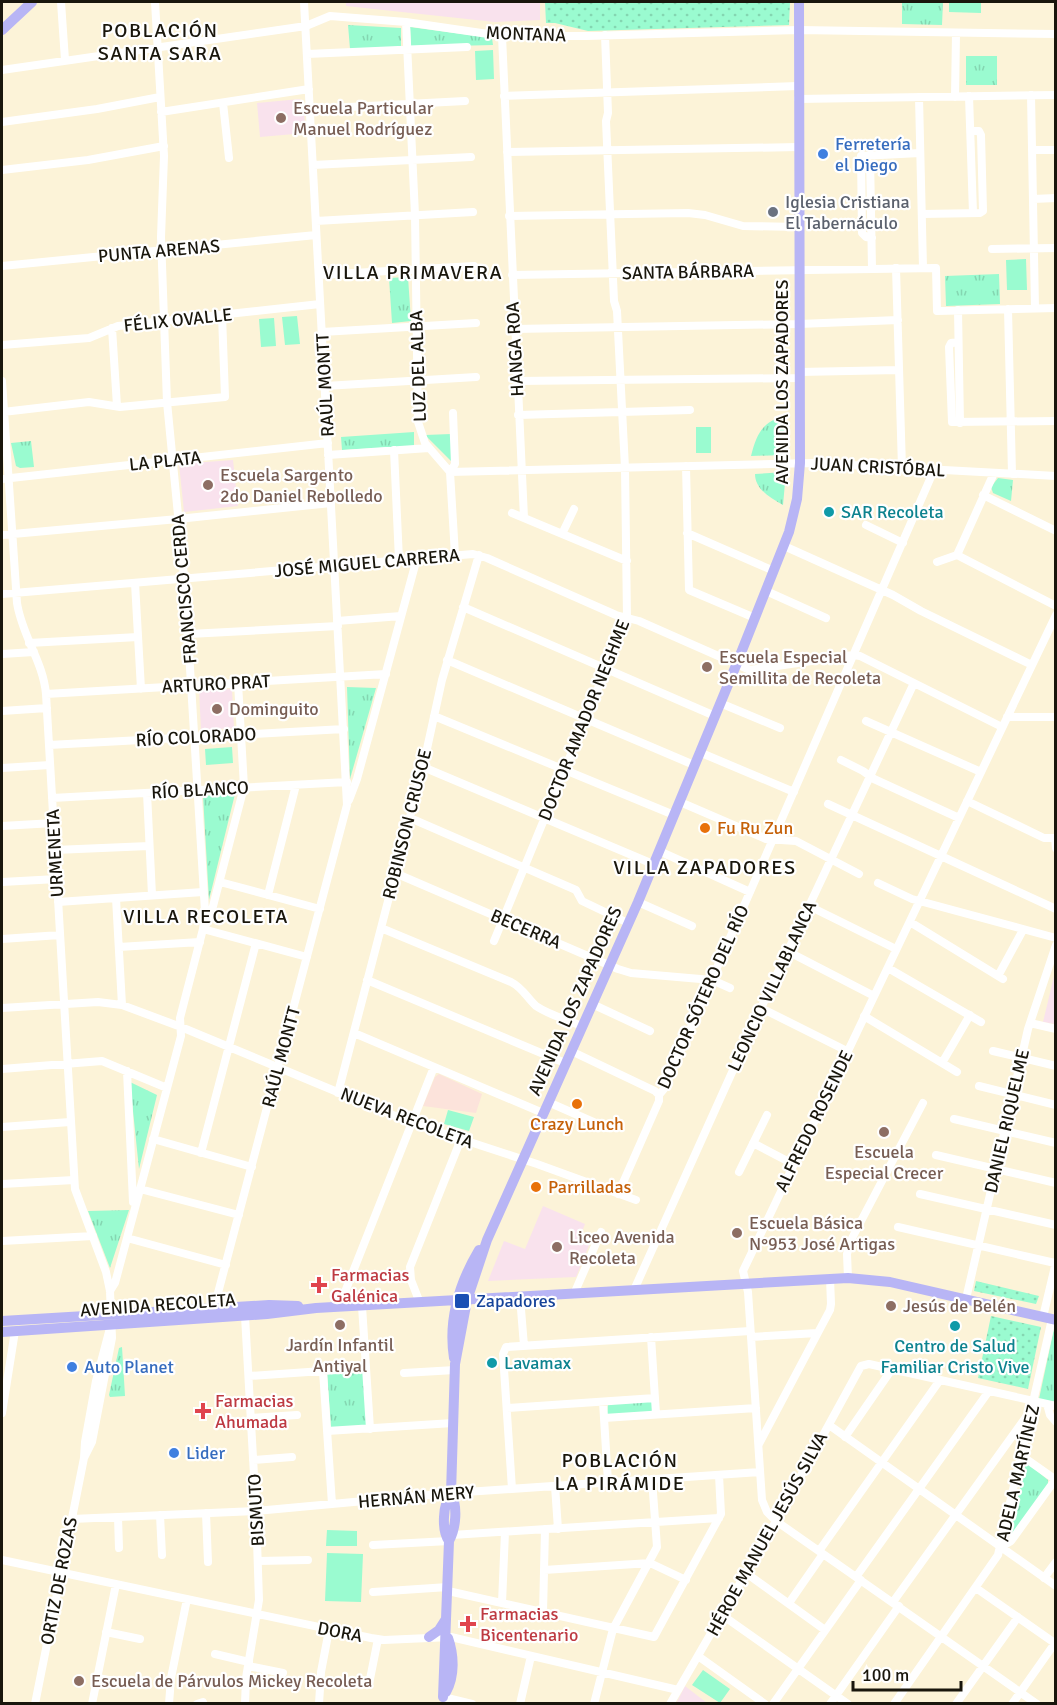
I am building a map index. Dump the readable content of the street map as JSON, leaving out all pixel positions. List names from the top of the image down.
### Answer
{
  "streets": {
    "main road": ["AVENIDA LOS ZAPADORES", "AVENIDA RECOLETA"],
    "street": [
      "MONTANA",
      "PUNTA ARENAS",
      "SANTA BÁRBARA",
      "FÉLIX OVALLE",
      "HANGA ROA",
      "LUZ DEL ALBA",
      "RAÚL MONTT",
      "LA PLATA",
      "JUAN CRISTÓBAL",
      "JOSÉ MIGUEL CARRERA",
      "FRANCISCO CERDA",
      "ARTURO PRAT",
      "DOCTOR AMADOR NEGHME",
      "RÍO COLORADO",
      "RÍO BLANCO",
      "ROBINSON CRUSOE",
      "URMENETA",
      "BECERRA",
      "LEONCIO VILLABLANCA",
      "DOCTOR SÓTERO DEL RÍO",
      "NUEVA RECOLETA",
      "ALFREDO ROSENDE",
      "DANIEL RIQUELME",
      "ADELA MARTÍNEZ",
      "HERNÁN MERY",
      "BISMUTO",
      "HÉROE MANUEL JESÚS SILVA",
      "ORTIZ DE ROZAS",
      "DORA"
    ]
  },
  "crossings": [
    ["MONTANA", "HANGA ROA"],
    ["MONTANA", "LUZ DEL ALBA"],
    ["MONTANA", "AVENIDA LOS ZAPADORES"],
    ["MONTANA", "RAÚL MONTT"],
    ["MONTANA", "FRANCISCO CERDA"],
    ["MONTANA", "DOCTOR AMADOR NEGHME"],
    ["PUNTA ARENAS", "RAÚL MONTT"],
    ["PUNTA ARENAS", "FRANCISCO CERDA"],
    ["SANTA BÁRBARA", "HANGA ROA"],
    ["SANTA BÁRBARA", "AVENIDA LOS ZAPADORES"],
    ["SANTA BÁRBARA", "DOCTOR AMADOR NEGHME"],
    ["FÉLIX OVALLE", "RAÚL MONTT"],
    ["FÉLIX OVALLE", "FRANCISCO CERDA"],
    ["HANGA ROA", "JUAN CRISTÓBAL"],
    ["AVENIDA LOS ZAPADORES", "JUAN CRISTÓBAL"],
    ["AVENIDA LOS ZAPADORES", "JOSÉ MIGUEL CARRERA"],
    ["AVENIDA LOS ZAPADORES", "BECERRA"],
    ["AVENIDA LOS ZAPADORES", "NUEVA RECOLETA"],
    ["AVENIDA LOS ZAPADORES", "AVENIDA RECOLETA"],
    ["AVENIDA LOS ZAPADORES", "HERNÁN MERY"],
    ["AVENIDA LOS ZAPADORES", "DORA"],
    ["RAÚL MONTT", "LA PLATA"],
    ["RAÚL MONTT", "JOSÉ MIGUEL CARRERA"],
    ["RAÚL MONTT", "ARTURO PRAT"],
    ["RAÚL MONTT", "RÍO COLORADO"],
    ["RAÚL MONTT", "RÍO BLANCO"],
    ["RAÚL MONTT", "NUEVA RECOLETA"],
    ["RAÚL MONTT", "AVENIDA RECOLETA"],
    ["LA PLATA", "FRANCISCO CERDA"],
    ["LA PLATA", "URMENETA"],
    ["JUAN CRISTÓBAL", "DOCTOR AMADOR NEGHME"],
    ["JUAN CRISTÓBAL", "DOCTOR SÓTERO DEL RÍO"],
    ["JOSÉ MIGUEL CARRERA", "FRANCISCO CERDA"],
    ["JOSÉ MIGUEL CARRERA", "DOCTOR AMADOR NEGHME"],
    ["JOSÉ MIGUEL CARRERA", "ROBINSON CRUSOE"],
    ["JOSÉ MIGUEL CARRERA", "URMENETA"],
    ["JOSÉ MIGUEL CARRERA", "DOCTOR SÓTERO DEL RÍO"],
    ["FRANCISCO CERDA", "ARTURO PRAT"],
    ["FRANCISCO CERDA", "RÍO COLORADO"],
    ["FRANCISCO CERDA", "RÍO BLANCO"],
    ["FRANCISCO CERDA", "URMENETA"],
    ["FRANCISCO CERDA", "NUEVA RECOLETA"],
    ["ARTURO PRAT", "URMENETA"],
    ["DOCTOR AMADOR NEGHME", "BECERRA"],
    ["RÍO COLORADO", "URMENETA"],
    ["RÍO BLANCO", "URMENETA"],
    ["ROBINSON CRUSOE", "BECERRA"],
    ["ROBINSON CRUSOE", "NUEVA RECOLETA"],
    ["URMENETA", "NUEVA RECOLETA"],
    ["URMENETA", "AVENIDA RECOLETA"],
    ["URMENETA", "ORTIZ DE ROZAS"],
    ["BECERRA", "DOCTOR SÓTERO DEL RÍO"],
    ["LEONCIO VILLABLANCA", "AVENIDA RECOLETA"],
    ["DOCTOR SÓTERO DEL RÍO", "NUEVA RECOLETA"],
    ["ALFREDO ROSENDE", "AVENIDA RECOLETA"],
    ["ALFREDO ROSENDE", "ADELA MARTÍNEZ"],
    ["ALFREDO ROSENDE", "HERNÁN MERY"],
    ["ALFREDO ROSENDE", "HÉROE MANUEL JESÚS SILVA"],
    ["DANIEL RIQUELME", "AVENIDA RECOLETA"],
    ["AVENIDA RECOLETA", "ADELA MARTÍNEZ"],
    ["AVENIDA RECOLETA", "BISMUTO"],
    ["AVENIDA RECOLETA", "ORTIZ DE ROZAS"],
    ["HERNÁN MERY", "BISMUTO"],
    ["HERNÁN MERY", "ORTIZ DE ROZAS"],
    ["BISMUTO", "DORA"],
    ["HÉROE MANUEL JESÚS SILVA", "DORA"],
    ["ORTIZ DE ROZAS", "DORA"]
  ],
  "districts": [
    "POBLACIÓN SANTA SARA",
    "VILLA PRIMAVERA",
    "VILLA ZAPADORES",
    "VILLA RECOLETA",
    "POBLACIÓN LA PIRÁMIDE"
  ],
  "places": {
    "other": [
      "Escuela Particular Manuel Rodríguez",
      "Ferretería el Diego",
      "Iglesia Cristiana El Tabernáculo",
      "Escuela Sargento 2do Daniel Rebolledo",
      "SAR Recoleta",
      "Escuela Especial Semillita de Recoleta",
      "Dominguito",
      "Fu Ru Zun",
      "Crazy Lunch",
      "Escuela Especial Crecer",
      "Parrilladas",
      "Escuela Básica N°953 José Artigas",
      "Liceo Avenida Recoleta",
      "Jesús de Belén",
      "Jardín Infantil Antiyal",
      "Centro de Salud Familiar Cristo Vive",
      "Lavamax",
      "Auto Planet",
      "Lider",
      "Escuela de Párvulos Mickey Recoleta"
    ],
    "health": ["Farmacias Galénica", "Farmacias Ahumada", "Farmacias Bicentenario"],
    "transit": ["Zapadores"]
  },
  "scale_bar": "100 m"
}
